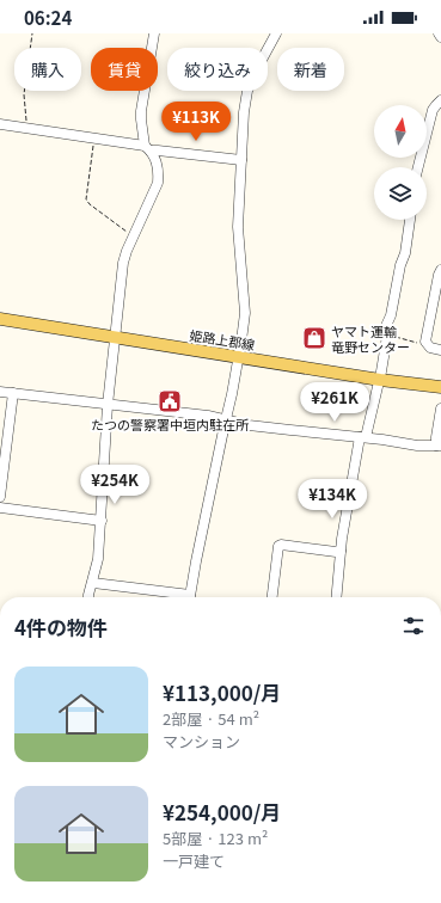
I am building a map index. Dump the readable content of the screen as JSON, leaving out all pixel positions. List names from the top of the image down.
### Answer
{
  "streets": {
    "main road": ["姫路上郡線"]
  },
  "places": {
    "shop": ["ヤマト運輸 竜野センター"],
    "public building": ["たつの警察署中垣内駐在所"]
  },
  "north": "top",
  "page": {
    "status": "06:24",
    "chip": [
      "購入",
      "賃貸",
      "絞り込み",
      "新着"
    ],
    "price": [
      "¥113K",
      "¥261K",
      "¥254K",
      "¥134K"
    ],
    "heading": "4件の物件",
    "list": [
      {
        "name": "¥113,000/月",
        "note": "2部屋 · 54 m² · マンション"
      },
      {
        "name": "¥254,000/月",
        "note": "5部屋 · 123 m² · 一戸建て"
      }
    ]
  }
}
